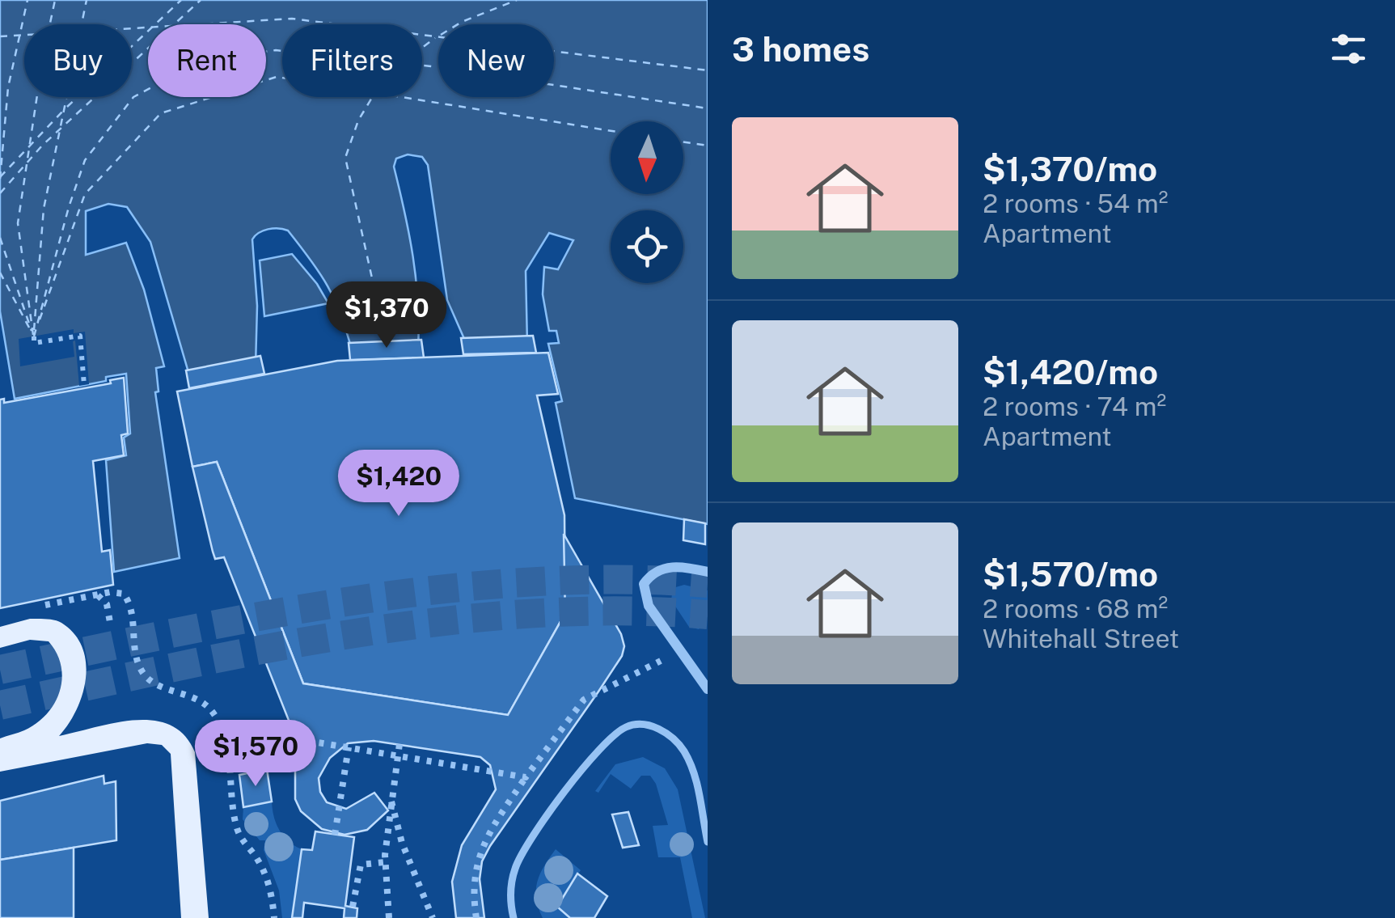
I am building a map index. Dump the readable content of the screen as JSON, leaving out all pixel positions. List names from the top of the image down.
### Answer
{
  "north": "bottom",
  "page": {
    "heading": "3 homes",
    "chip": [
      "Buy",
      "Rent",
      "Filters",
      "New"
    ],
    "list": [
      {
        "name": "$1,370/mo",
        "note": "2 rooms · 54 m² · Apartment"
      },
      {
        "name": "$1,420/mo",
        "note": "2 rooms · 74 m² · Apartment"
      },
      {
        "name": "$1,570/mo",
        "note": "2 rooms · 68 m² · Whitehall Street"
      }
    ],
    "price": ["$1,370", "$1,420", "$1,570"]
  }
}
